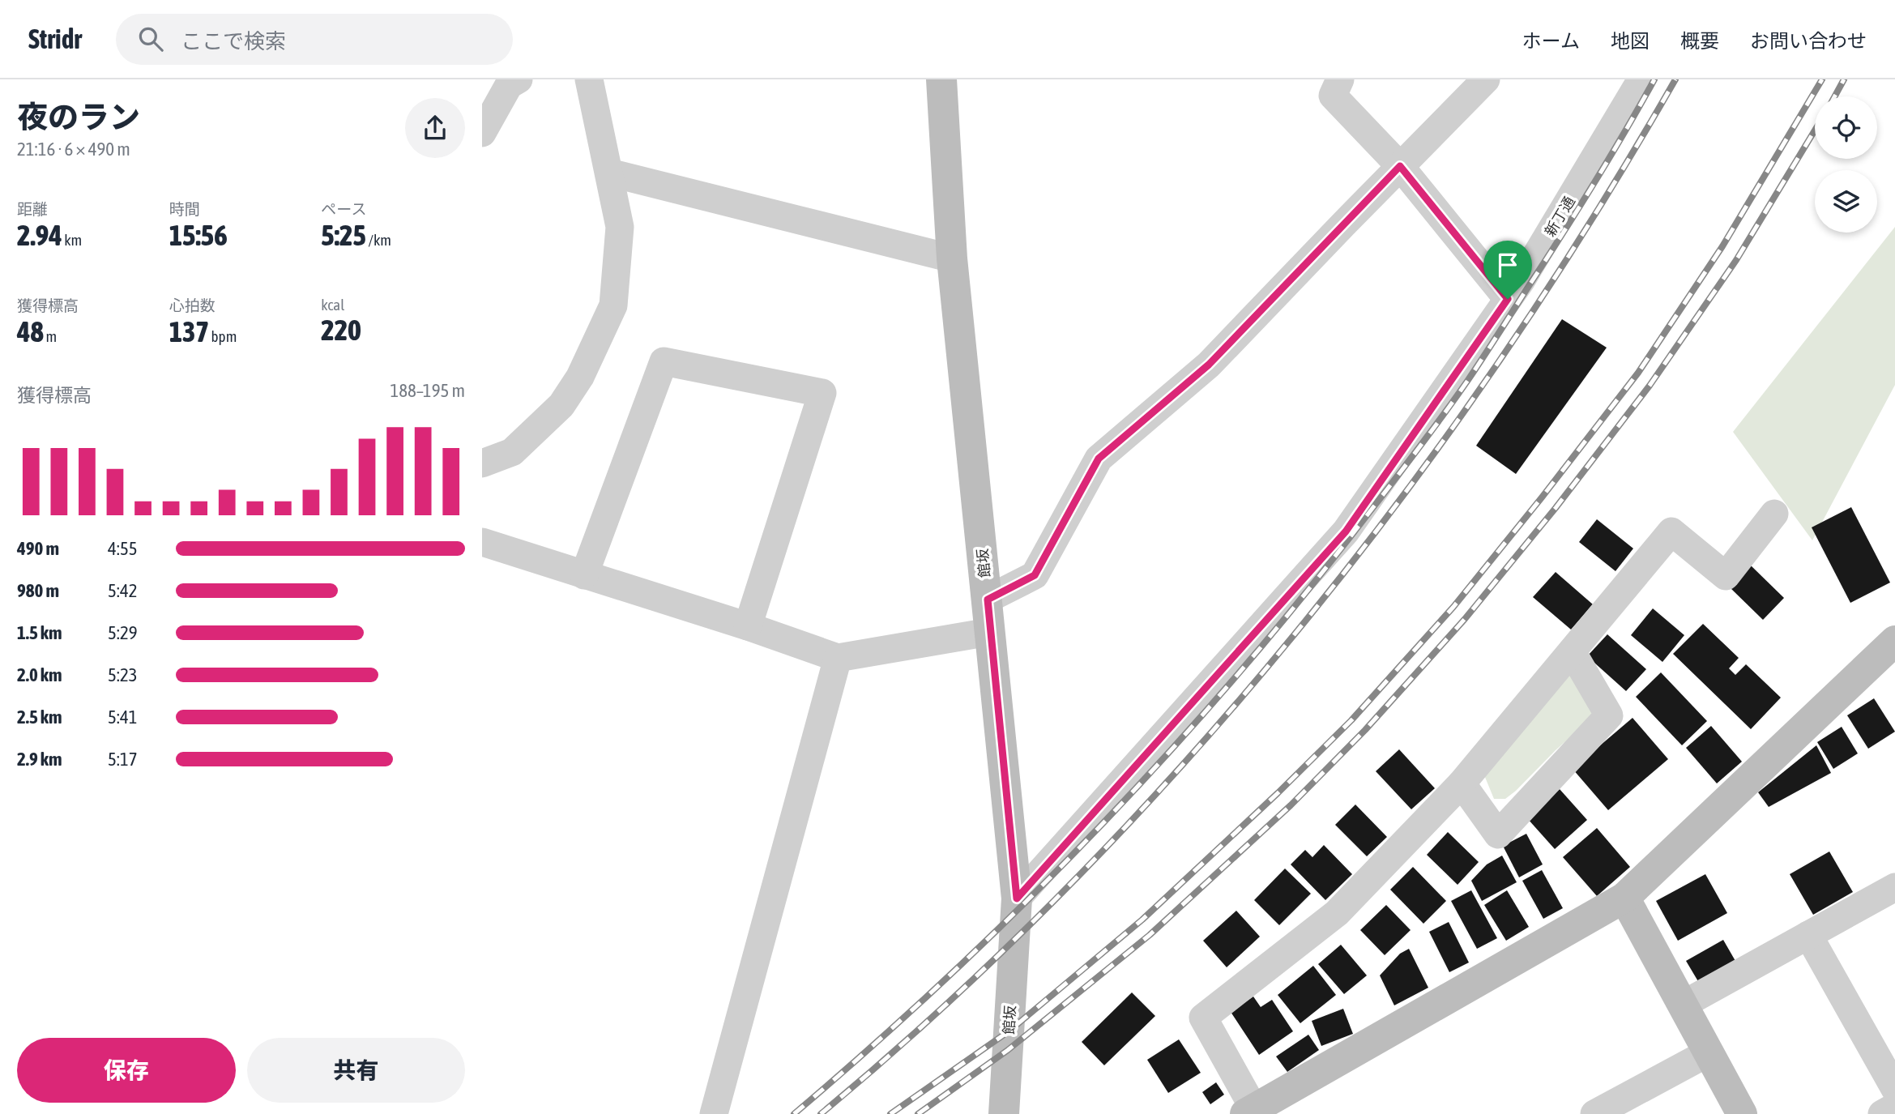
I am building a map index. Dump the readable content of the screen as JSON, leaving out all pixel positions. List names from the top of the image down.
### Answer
{
  "streets": {
    "street": ["新丁通", "館坂"]
  },
  "crossings": [
    ["新丁通", "館坂"]
  ],
  "page": {
    "header": "Stridr",
    "search": "ここで検索",
    "nav": [
      "ホーム",
      "地図",
      "概要",
      "お問い合わせ"
    ],
    "heading": ["夜のラン", "21:16 · 6 × 490 m"],
    "stats": [
      ["距離", "2.94 km"],
      ["時間", "15:56"],
      ["ペース", "5:25 /km"],
      ["獲得標高", "48 m"],
      ["心拍数", "137 bpm"],
      ["kcal", "220"]
    ],
    "chart": ["獲得標高", "188–195 m"],
    "list": [
      {
        "name": "490 m",
        "note": "4:55"
      },
      {
        "name": "980 m",
        "note": "5:42"
      },
      {
        "name": "1.5 km",
        "note": "5:29"
      },
      {
        "name": "2.0 km",
        "note": "5:23"
      },
      {
        "name": "2.5 km",
        "note": "5:41"
      },
      {
        "name": "2.9 km",
        "note": "5:17"
      }
    ],
    "buttons": ["保存", "共有"]
  }
}
